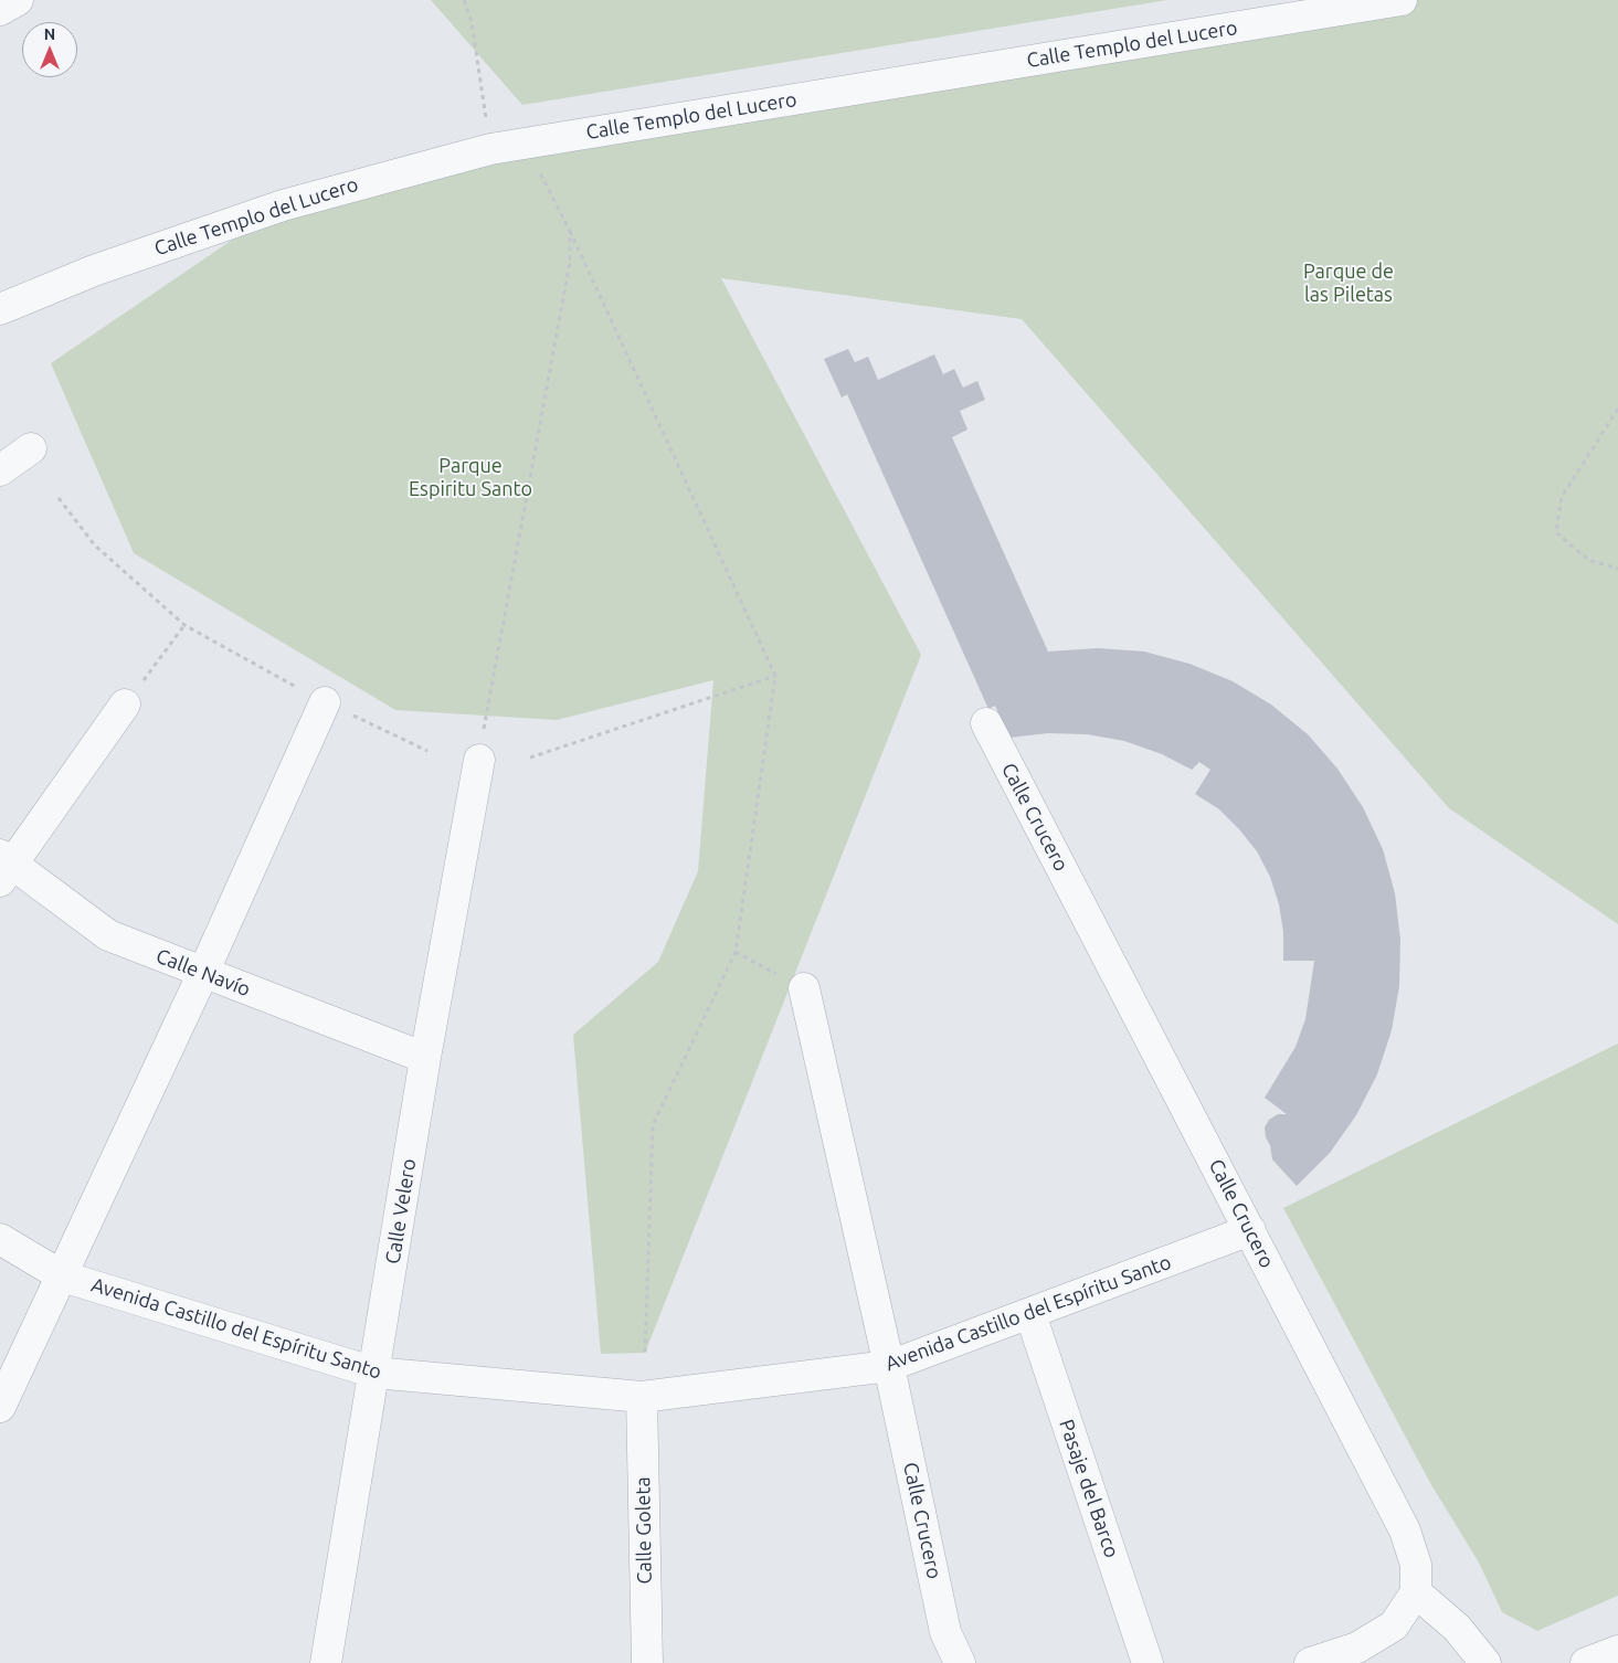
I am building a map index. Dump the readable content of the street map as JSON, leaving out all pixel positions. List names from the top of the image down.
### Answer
{
  "streets": {
    "street": [
      "Calle Templo del Lucero",
      "Calle Crucero",
      "Calle Navío",
      "Calle Velero",
      "Avenida Castillo del Espíritu Santo",
      "Pasaje del Barco",
      "Calle Goleta"
    ]
  },
  "crossings": [
    ["Calle Crucero", "Avenida Castillo del Espíritu Santo"],
    ["Calle Navío", "Calle Velero"],
    ["Calle Velero", "Avenida Castillo del Espíritu Santo"],
    ["Avenida Castillo del Espíritu Santo", "Pasaje del Barco"],
    ["Avenida Castillo del Espíritu Santo", "Calle Goleta"]
  ],
  "parks": ["Parque de las Piletas", "Parque Espiritu Santo"],
  "north": "top"
}
